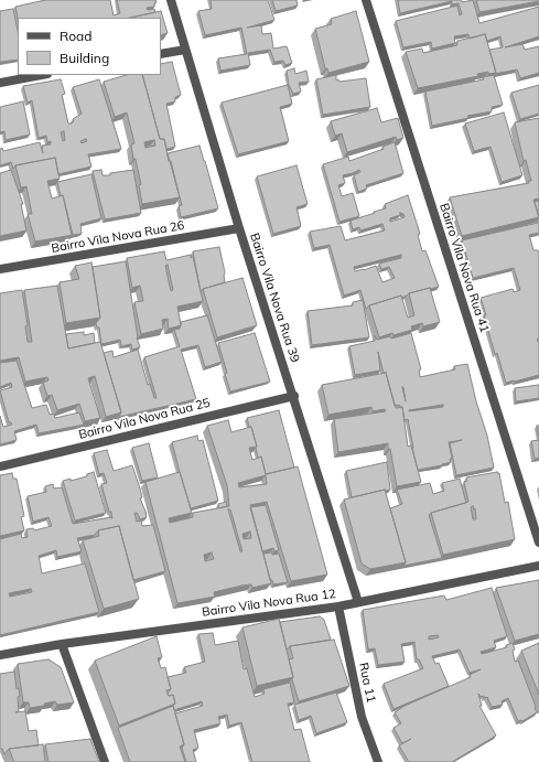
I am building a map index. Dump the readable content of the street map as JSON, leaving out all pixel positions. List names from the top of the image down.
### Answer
{
  "streets": {
    "street": [
      "Bairro Vila Nova Rua 26",
      "Bairro Vila Nova Rua 41",
      "Bairro Vila Nova Rua 39",
      "Bairro Vila Nova Rua 25",
      "Bairro Vila Nova Rua 12",
      "Rua 11"
    ]
  },
  "crossings": [
    ["Bairro Vila Nova Rua 26", "Bairro Vila Nova Rua 39"],
    ["Bairro Vila Nova Rua 39", "Bairro Vila Nova Rua 25"],
    ["Bairro Vila Nova Rua 39", "Bairro Vila Nova Rua 12"],
    ["Bairro Vila Nova Rua 12", "Rua 11"]
  ],
  "legend": ["Road", "Building"]
}
